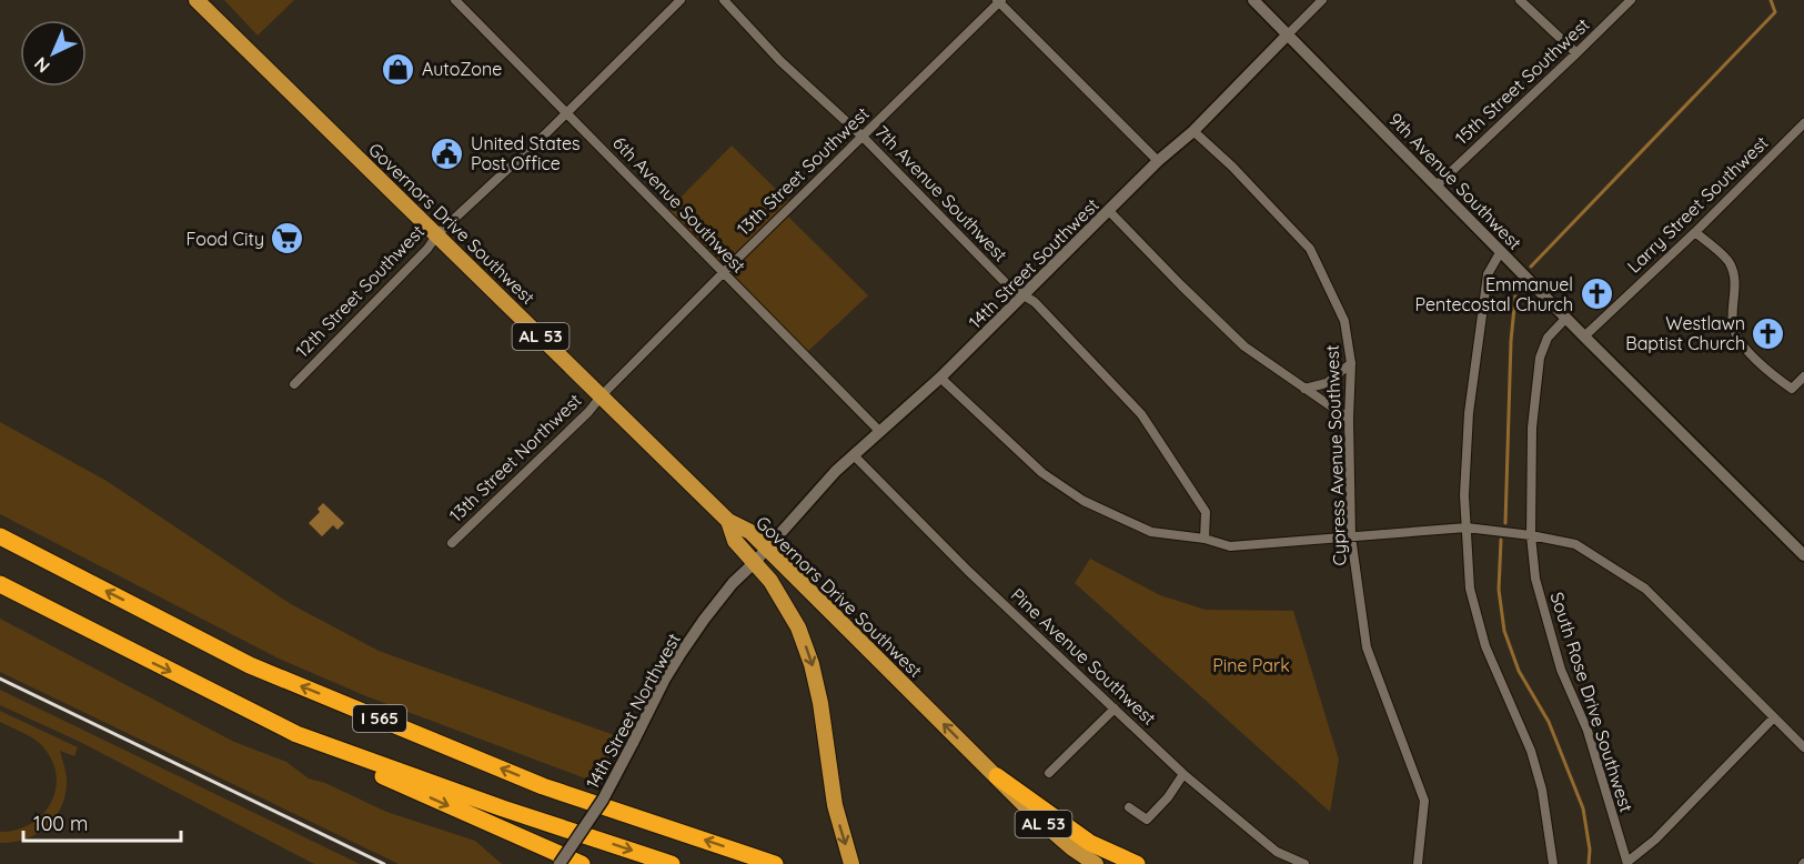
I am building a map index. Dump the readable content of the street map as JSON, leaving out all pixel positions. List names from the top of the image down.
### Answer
{
  "streets": {
    "highway": ["I 565"],
    "main road": ["Governors Drive Southwest", "AL 53"],
    "street": [
      "15th Street Southwest",
      "13th Street Southwest",
      "9th Avenue Southwest",
      "7th Avenue Southwest",
      "6th Avenue Southwest",
      "Larry Street Southwest",
      "14th Street Southwest",
      "12th Street Southwest",
      "Cypress Avenue Southwest",
      "13th Street Northwest",
      "Pine Avenue Southwest",
      "South Rose Drive Southwest",
      "14th Street Northwest"
    ]
  },
  "crossings": [
    ["15th Street Southwest", "9th Avenue Southwest"],
    ["13th Street Southwest", "7th Avenue Southwest"],
    ["13th Street Southwest", "6th Avenue Southwest"],
    ["13th Street Southwest", "Governors Drive Southwest"],
    ["13th Street Southwest", "13th Street Northwest"],
    ["9th Avenue Southwest", "Larry Street Southwest"],
    ["9th Avenue Southwest", "14th Street Southwest"],
    ["9th Avenue Southwest", "South Rose Drive Southwest"],
    ["7th Avenue Southwest", "14th Street Southwest"],
    ["6th Avenue Southwest", "14th Street Southwest"],
    ["6th Avenue Southwest", "12th Street Southwest"],
    ["Governors Drive Southwest", "14th Street Southwest"],
    ["Governors Drive Southwest", "12th Street Southwest"],
    ["Governors Drive Southwest", "AL 53"],
    ["Governors Drive Southwest", "13th Street Northwest"],
    ["Governors Drive Southwest", "14th Street Northwest"],
    ["14th Street Southwest", "Cypress Avenue Southwest"],
    ["14th Street Southwest", "Pine Avenue Southwest"],
    ["14th Street Southwest", "14th Street Northwest"],
    ["AL 53", "14th Street Northwest"]
  ],
  "parks": ["Pine Park"],
  "places": {
    "shop": ["AutoZone"],
    "public building": ["United States Post Office"],
    "supermarket": ["Food City"],
    "church": ["Emmanuel Pentecostal Church", "Westlawn Baptist Church"]
  },
  "scale_bar": "100 m",
  "north": "bottom left"
}
